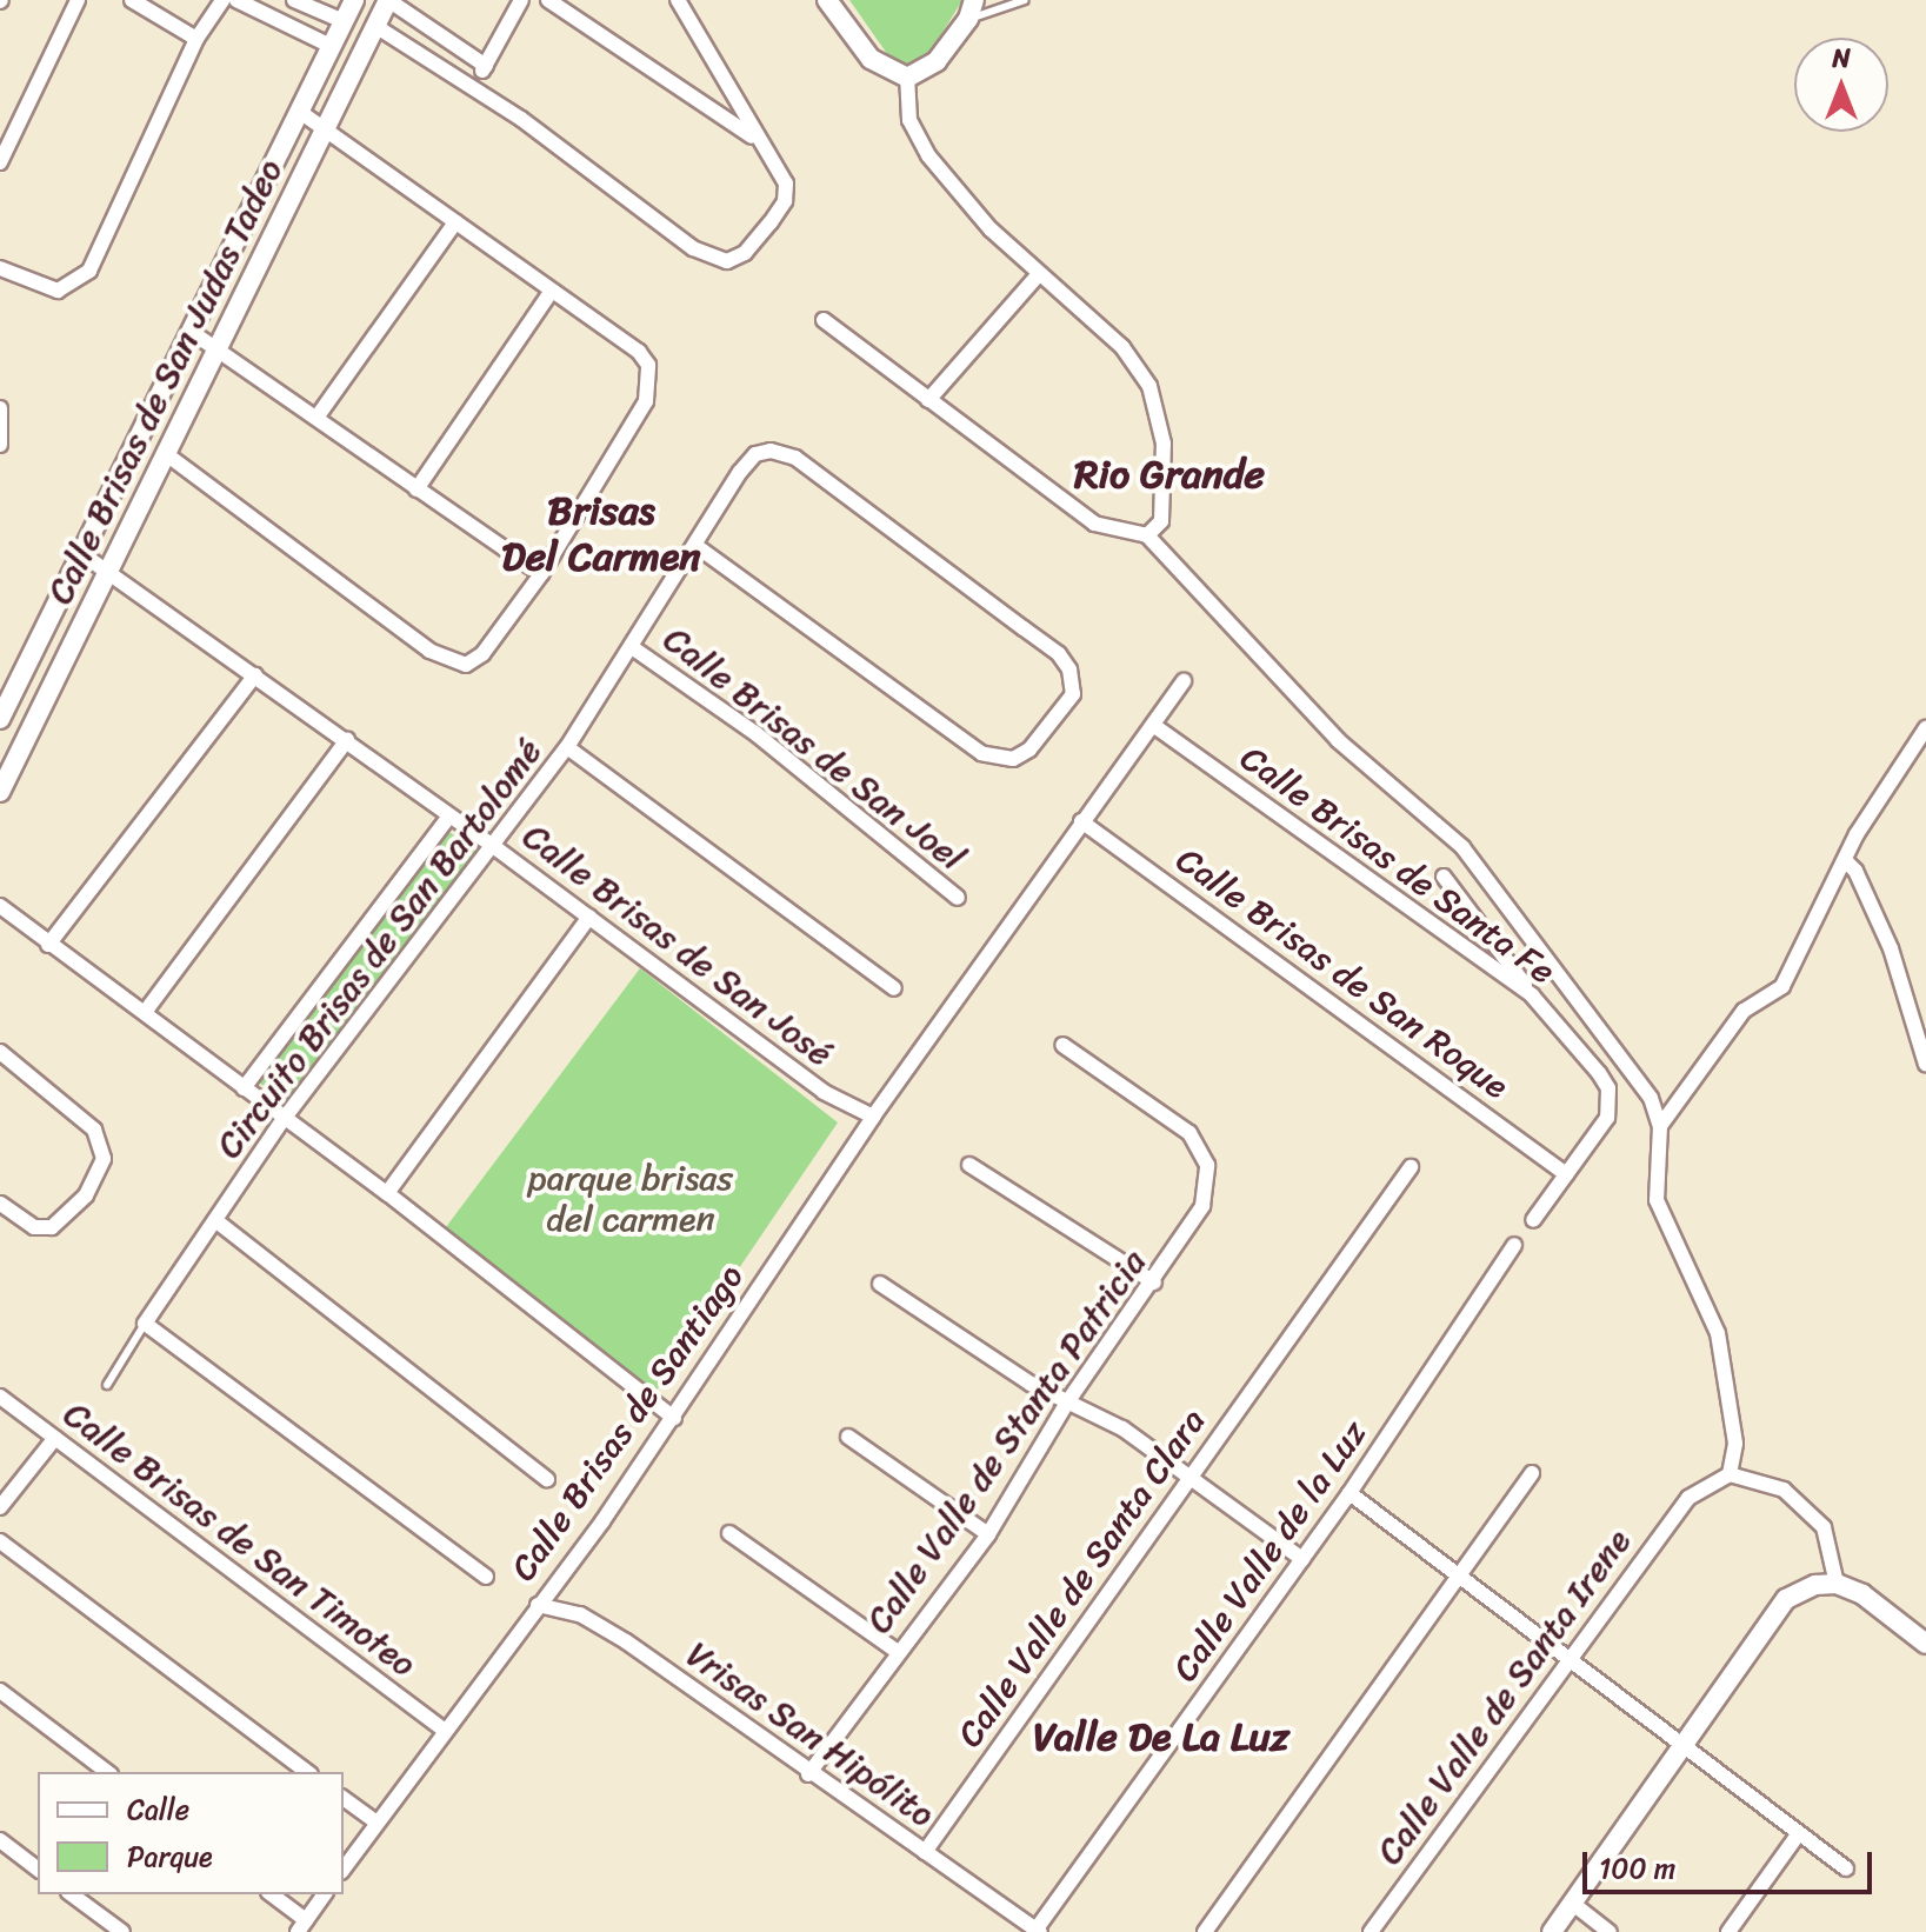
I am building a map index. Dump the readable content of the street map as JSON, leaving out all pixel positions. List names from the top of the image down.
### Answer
{
  "streets": {
    "street": [
      "Calle Brisas de San Judas Tadeo",
      "Calle Brisas de San Joel",
      "Calle Brisas de Santa Fe",
      "Calle Brisas de San José",
      "Circuito Brisas de San Bartolomé",
      "Calle Brisas de San Roque",
      "Calle Brisas de Santiago",
      "Calle Valle de Stanta Patricia",
      "Calle Brisas de San Timoteo",
      "Calle Valle de la Luz",
      "Calle Valle de Santa Clara",
      "Calle Valle de Santa Irene",
      "Vrisas San Hipólito"
    ]
  },
  "crossings": [
    ["Calle Brisas de San Judas Tadeo", "Calle Brisas de San José"],
    ["Calle Brisas de San Joel", "Circuito Brisas de San Bartolomé"],
    ["Calle Brisas de Santa Fe", "Calle Brisas de San Roque"],
    ["Calle Brisas de Santa Fe", "Calle Brisas de Santiago"],
    ["Calle Brisas de San José", "Circuito Brisas de San Bartolomé"],
    ["Calle Brisas de San José", "Calle Brisas de Santiago"],
    ["Calle Brisas de San Roque", "Calle Brisas de Santiago"],
    ["Calle Brisas de Santiago", "Calle Brisas de San Timoteo"],
    ["Calle Brisas de Santiago", "Vrisas San Hipólito"],
    ["Calle Valle de Stanta Patricia", "Vrisas San Hipólito"],
    ["Calle Valle de la Luz", "Vrisas San Hipólito"],
    ["Calle Valle de Santa Clara", "Vrisas San Hipólito"]
  ],
  "districts": ["Rio Grande", "Brisas Del Carmen", "Valle De La Luz"],
  "parks": ["parque brisas del carmen"],
  "legend": ["Calle", "Parque"],
  "scale_bar": "100 m",
  "north": "top"
}
